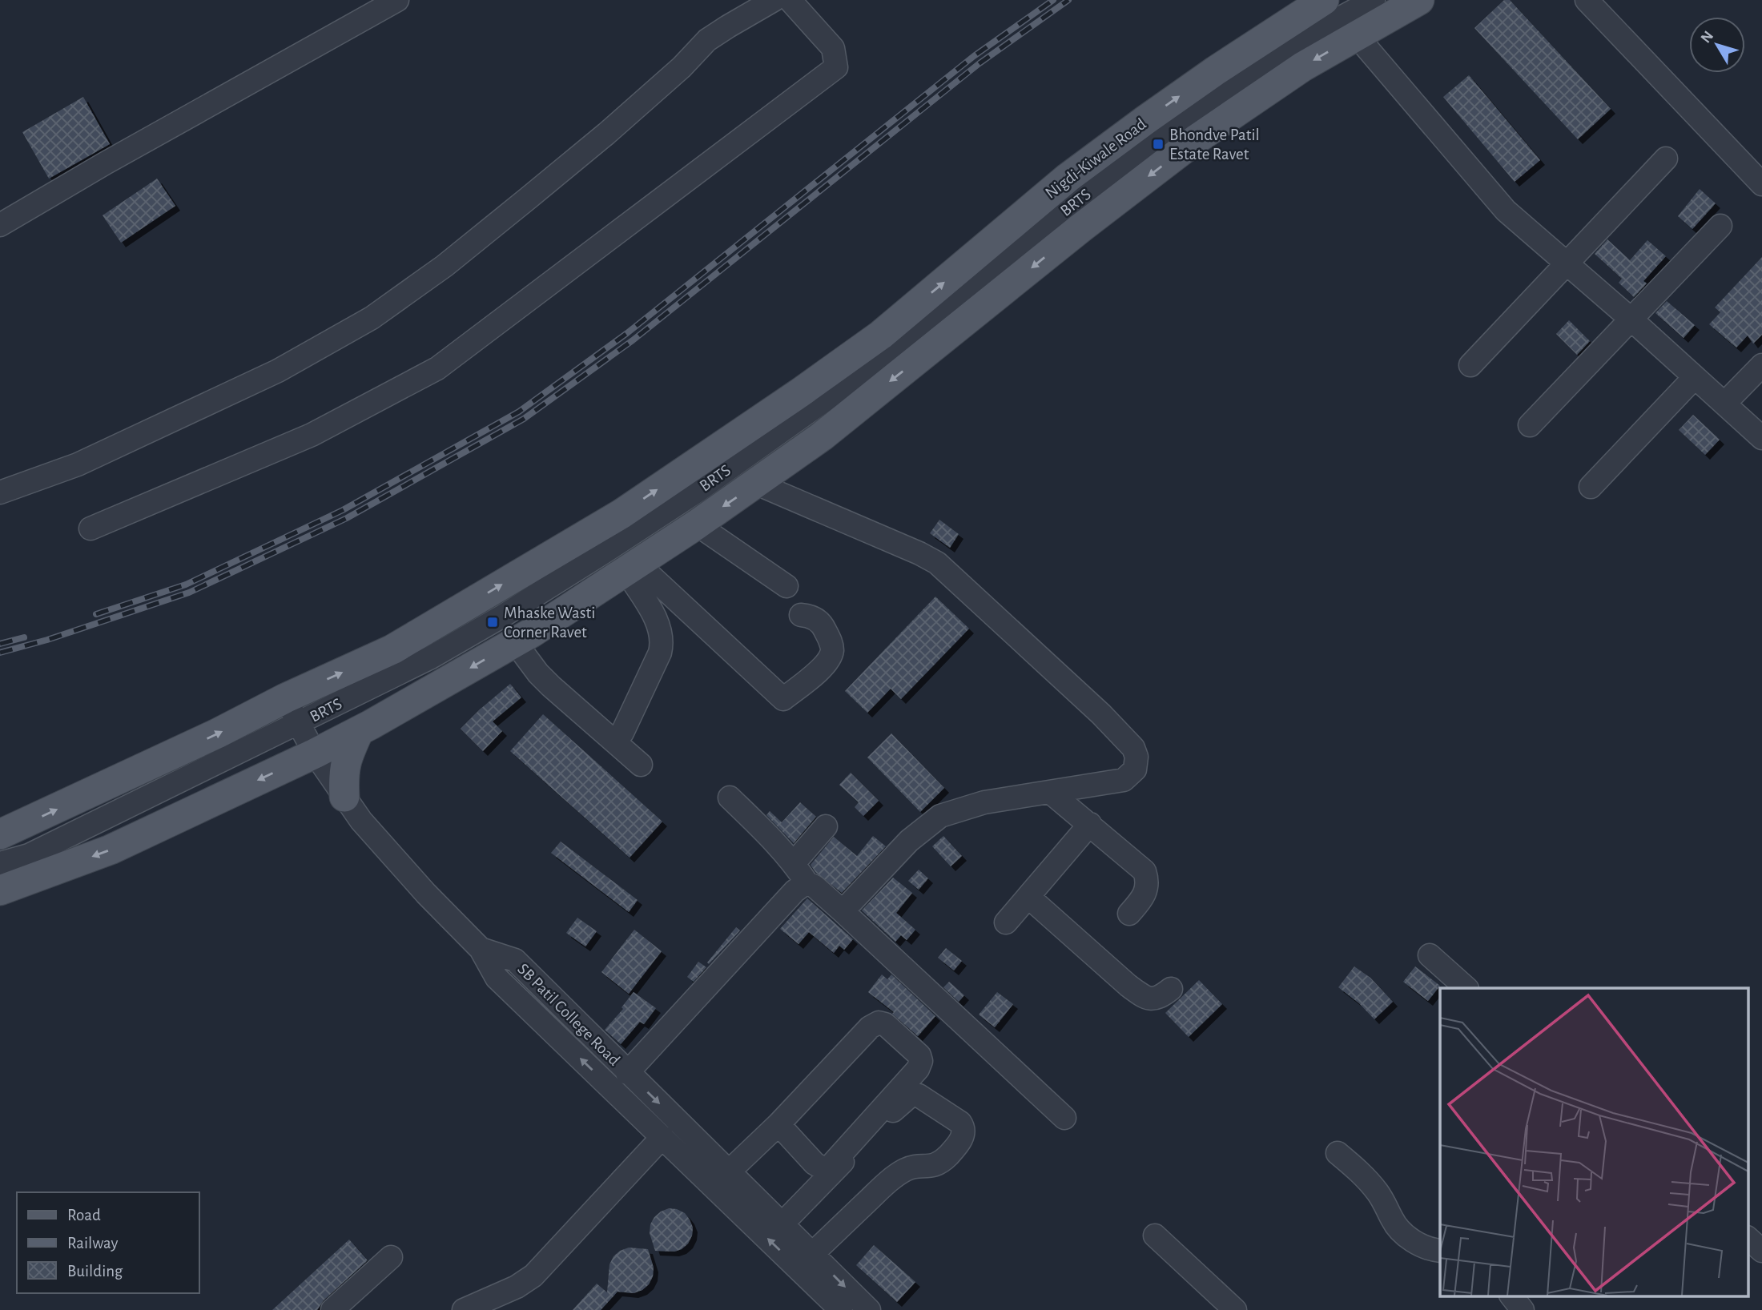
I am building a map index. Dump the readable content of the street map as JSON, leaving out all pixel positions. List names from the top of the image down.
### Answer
{
  "streets": {
    "main road": ["Nigdi-Kiwale Road"],
    "street": ["BRTS", "SB Patil College Road"]
  },
  "places": {
    "transit": ["Bhondve Patil Estate Ravet", "Mhaske Wasti Corner Ravet"]
  },
  "legend": ["Road", "Railway", "Building"],
  "north": "top left"
}
